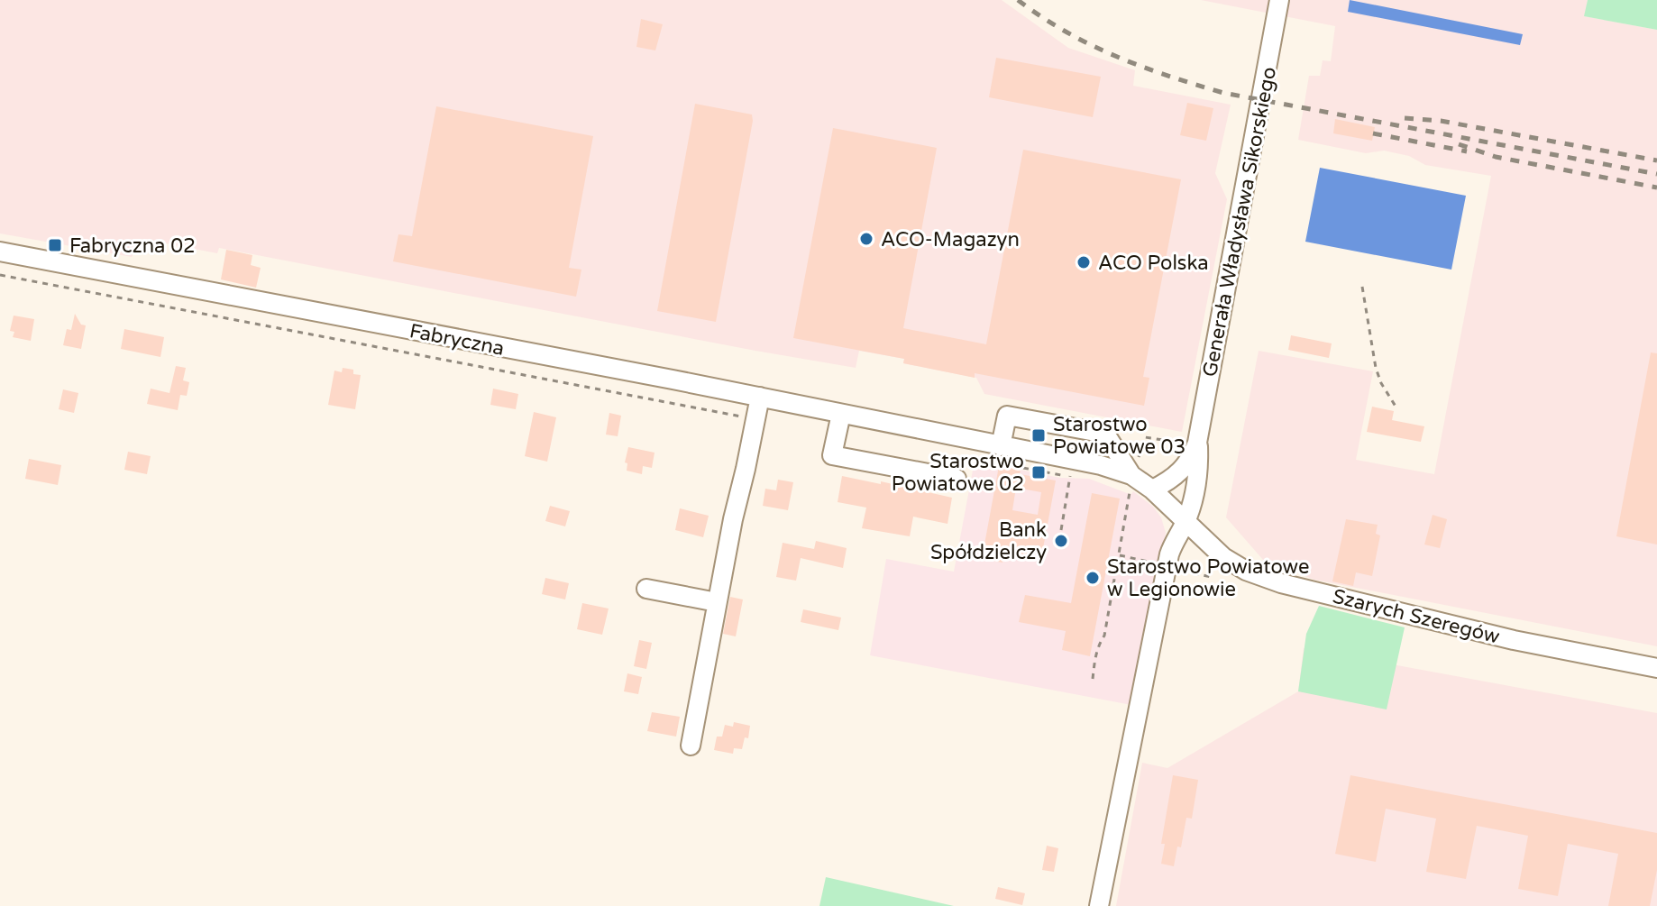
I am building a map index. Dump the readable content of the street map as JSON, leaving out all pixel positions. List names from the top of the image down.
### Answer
{
  "streets": {
    "street": ["Generała Władysława Sikorskiego", "Fabryczna", "Szarych Szeregów"]
  },
  "crossings": [
    ["Generała Władysława Sikorskiego", "Szarych Szeregów"],
    ["Fabryczna", "Szarych Szeregów"]
  ],
  "places": {
    "other": [
      "ACO-Magazyn",
      "ACO Polska",
      "Bank Spółdzielczy",
      "Starostwo Powiatowe w Legionowie"
    ],
    "transit": ["Fabryczna 02", "Starostwo Powiatowe 03", "Starostwo Powiatowe 02"]
  }
}
